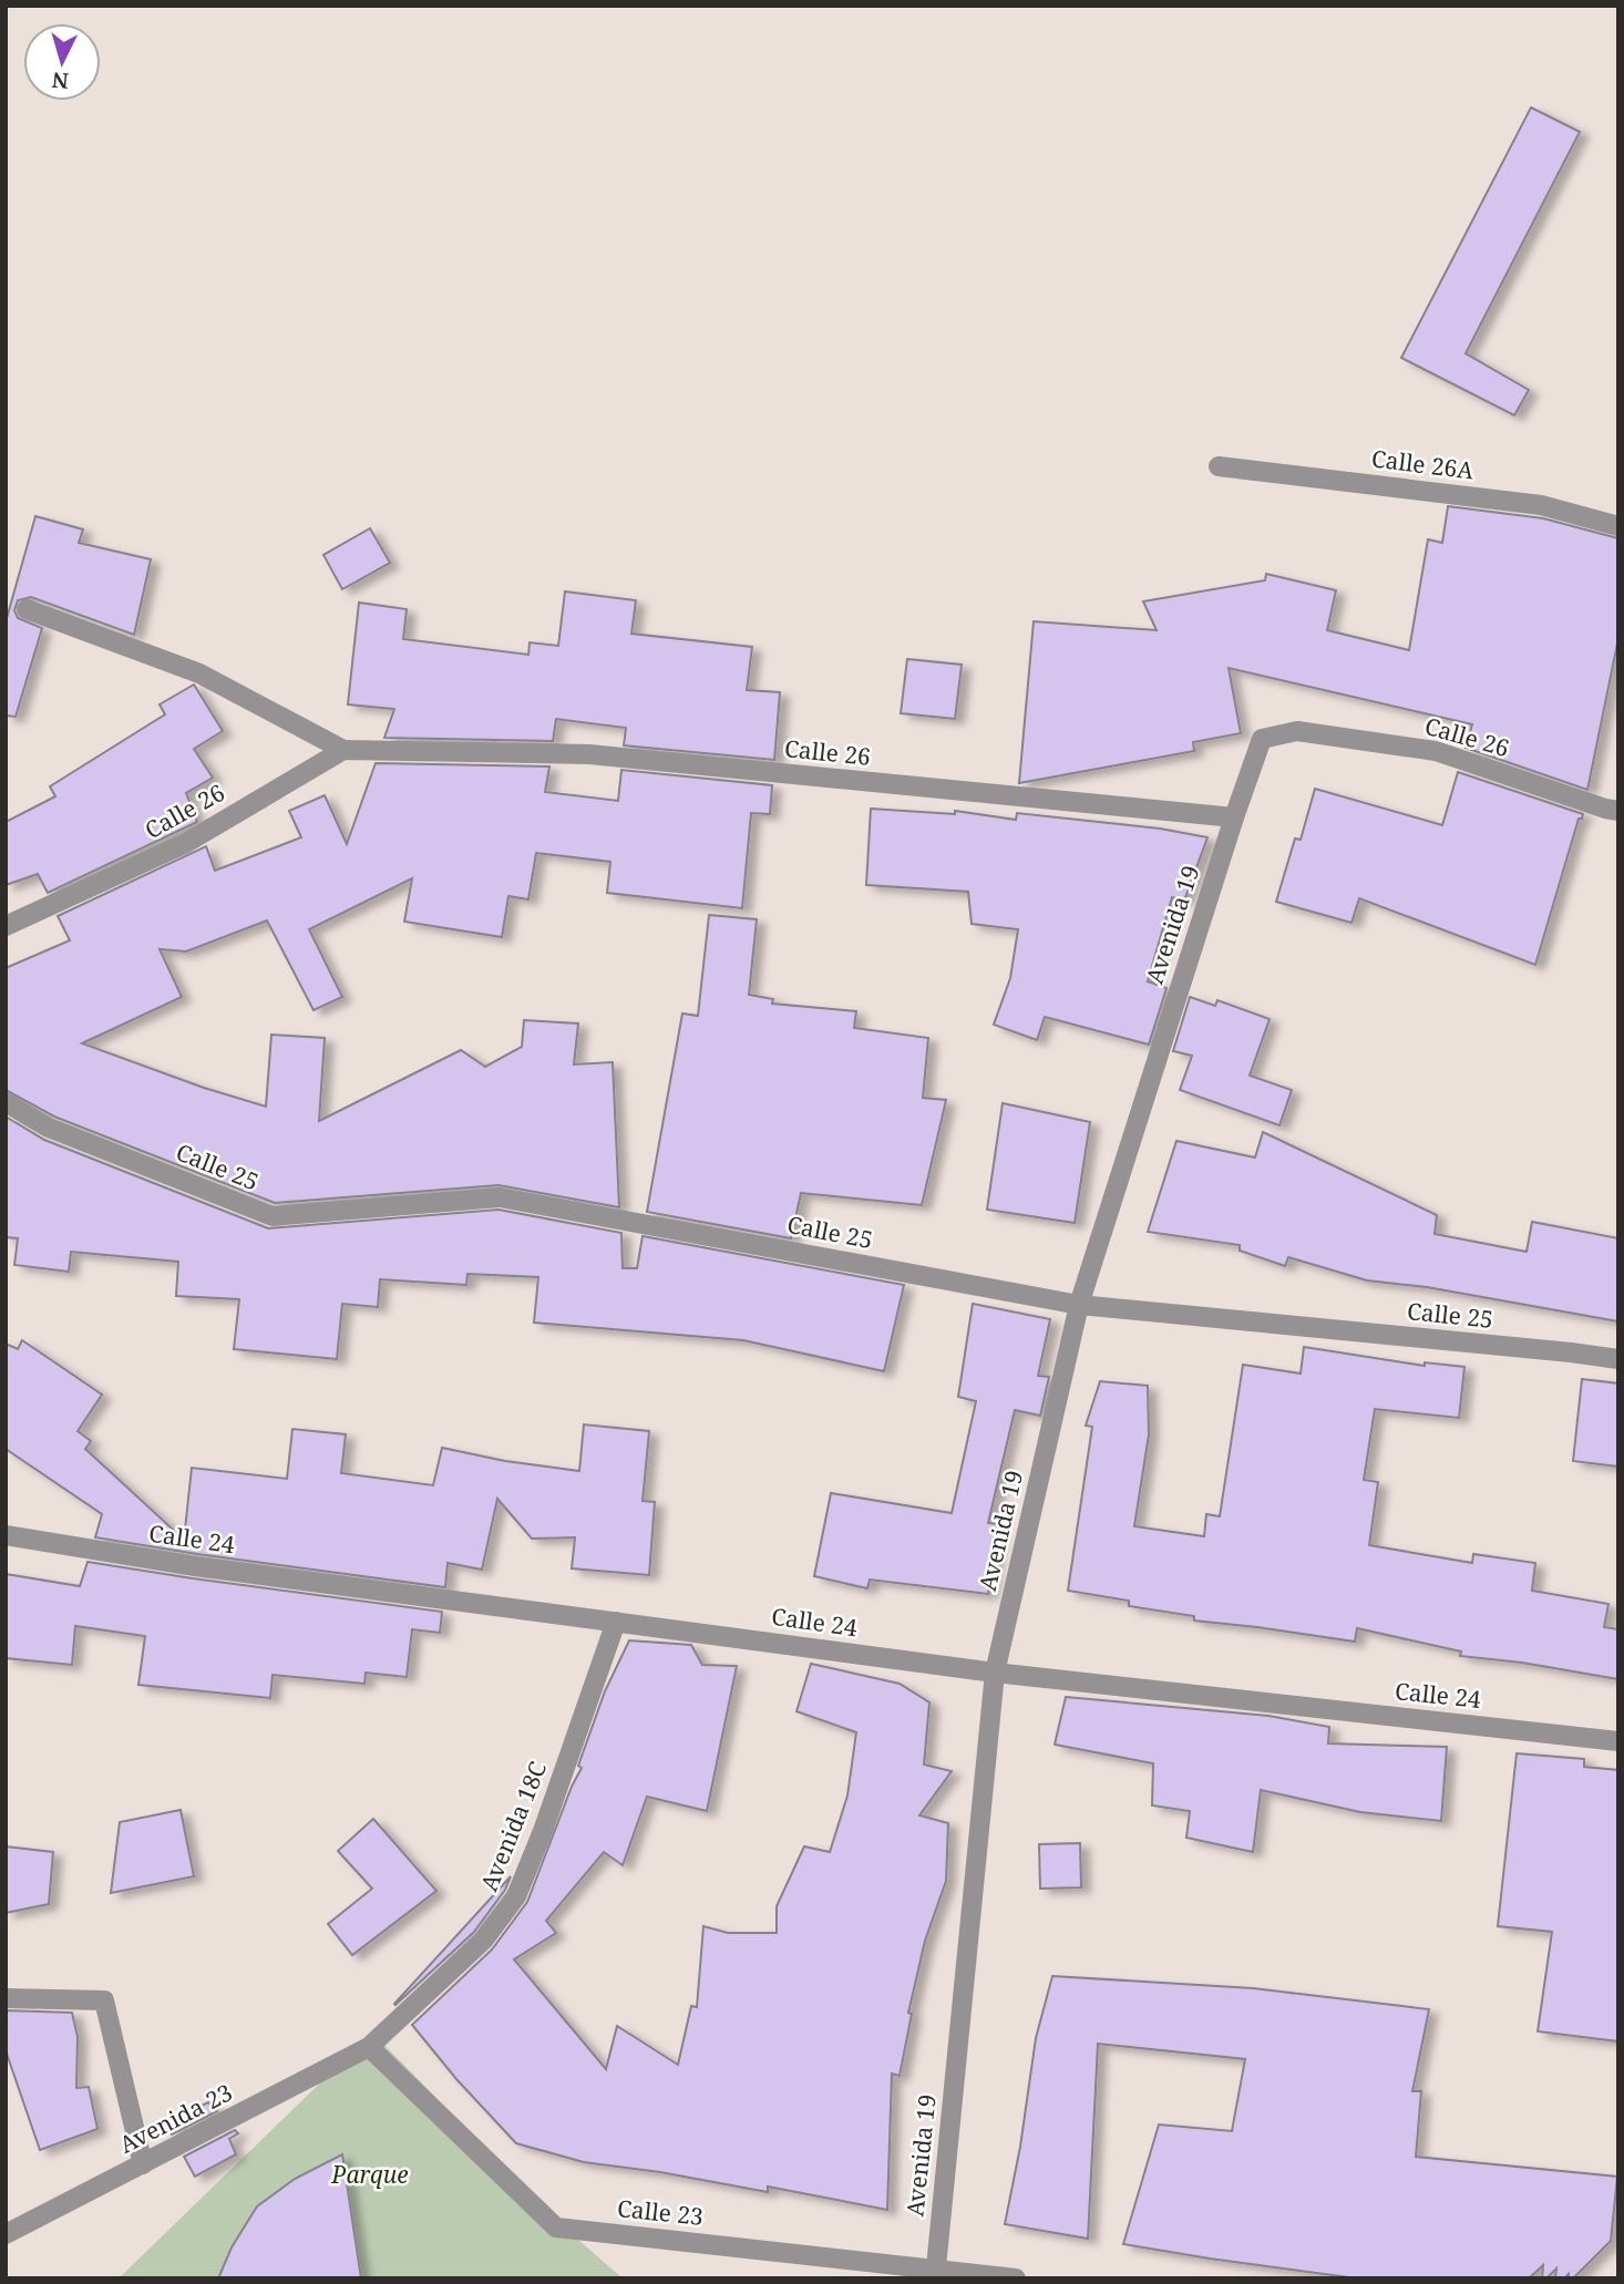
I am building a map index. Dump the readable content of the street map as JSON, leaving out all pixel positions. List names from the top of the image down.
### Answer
{
  "streets": {
    "street": [
      "Calle 26A",
      "Calle 26",
      "Avenida 19",
      "Calle 25",
      "Calle 24",
      "Avenida 18C",
      "Avenida 23",
      "Calle 23"
    ]
  },
  "crossings": [
    ["Calle 26", "Avenida 19"],
    ["Avenida 19", "Calle 25"],
    ["Avenida 19", "Calle 24"],
    ["Avenida 19", "Calle 23"],
    ["Calle 24", "Avenida 18C"],
    ["Avenida 18C", "Avenida 23"],
    ["Avenida 18C", "Calle 23"],
    ["Avenida 23", "Calle 23"]
  ],
  "parks": ["Parque"],
  "north": "bottom"
}
